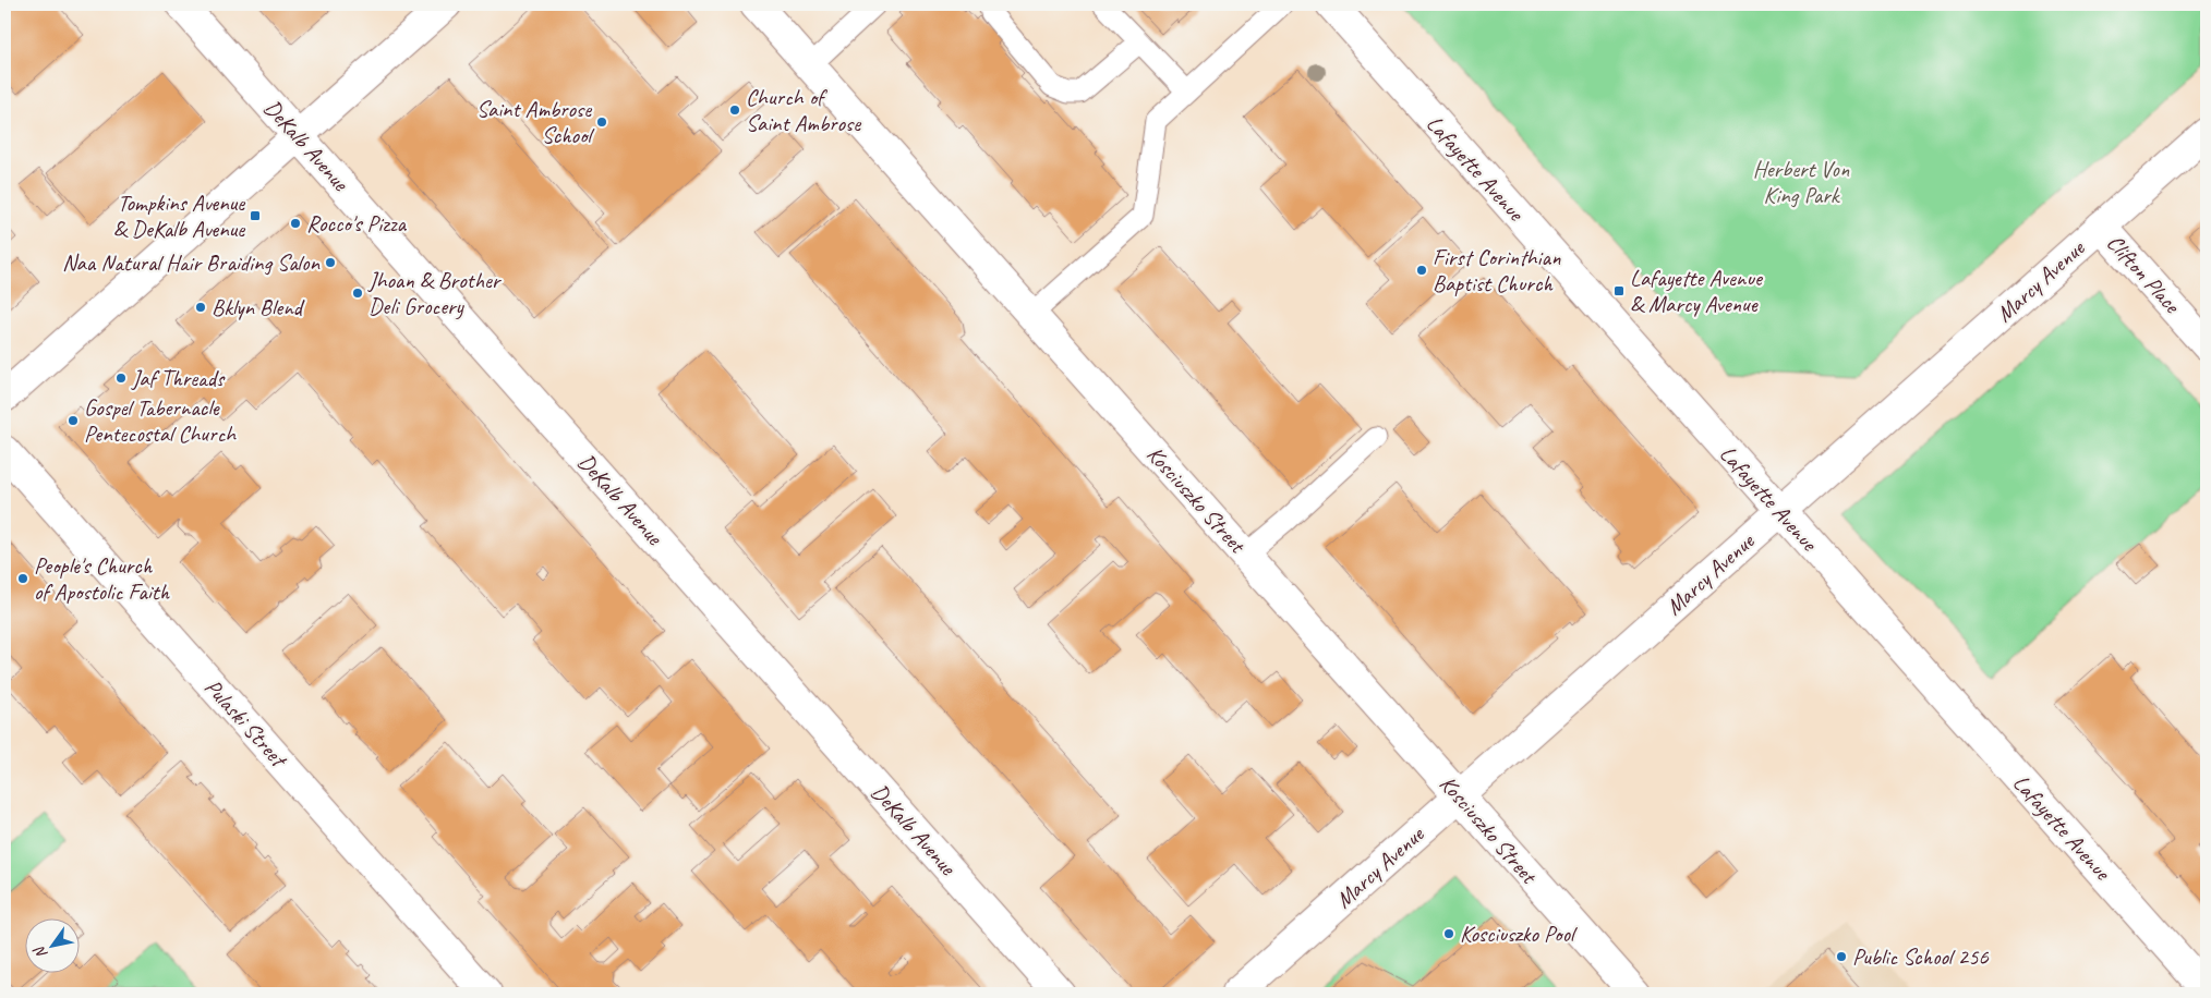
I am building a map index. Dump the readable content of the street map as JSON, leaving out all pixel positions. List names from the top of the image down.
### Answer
{
  "streets": {
    "street": [
      "DeKalb Avenue",
      "Lafayette Avenue",
      "Clifton Place",
      "Marcy Avenue",
      "Kosciuszko Street",
      "Pulaski Street"
    ]
  },
  "crossings": [
    ["Lafayette Avenue", "Marcy Avenue"],
    ["Clifton Place", "Marcy Avenue"],
    ["Marcy Avenue", "Kosciuszko Street"]
  ],
  "parks": ["Herbert Von King Park"],
  "places": {
    "other": [
      "Church of Saint Ambrose",
      "Saint Ambrose School",
      "Rocco's Pizza",
      "Naa Natural Hair Braiding Salon",
      "First Corinthian Baptist Church",
      "Jhoan & Brother Deli Grocery",
      "Bklyn Blend",
      "Jaf Threads",
      "Gospel Tabernacle Pentecostal Church",
      "People's Church of Apostolic Faith",
      "Kosciuszko Pool",
      "Public School 256"
    ],
    "transit": ["Tompkins Avenue & DeKalb Avenue", "Lafayette Avenue & Marcy Avenue"]
  },
  "north": "bottom left"
}
